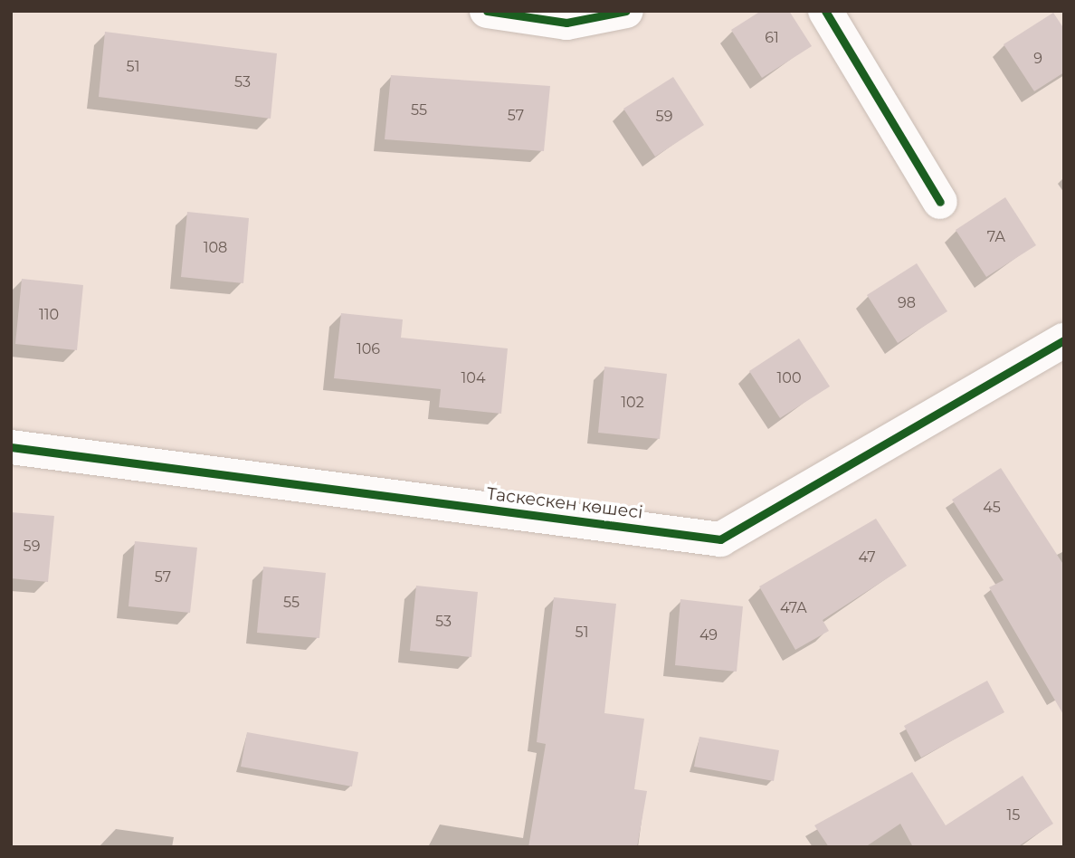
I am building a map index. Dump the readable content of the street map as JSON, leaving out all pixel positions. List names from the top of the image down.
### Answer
{
  "streets": {
    "street": ["Таскескен көшесі"]
  },
  "house_numbers": [
    "61",
    "9",
    "51",
    "53",
    "55",
    "57",
    "59",
    "7А",
    "108",
    "98",
    "110",
    "106",
    "104",
    "100",
    "102",
    "45",
    "59",
    "47",
    "57",
    "55",
    "47А",
    "53",
    "51",
    "49",
    "15"
  ]
}
